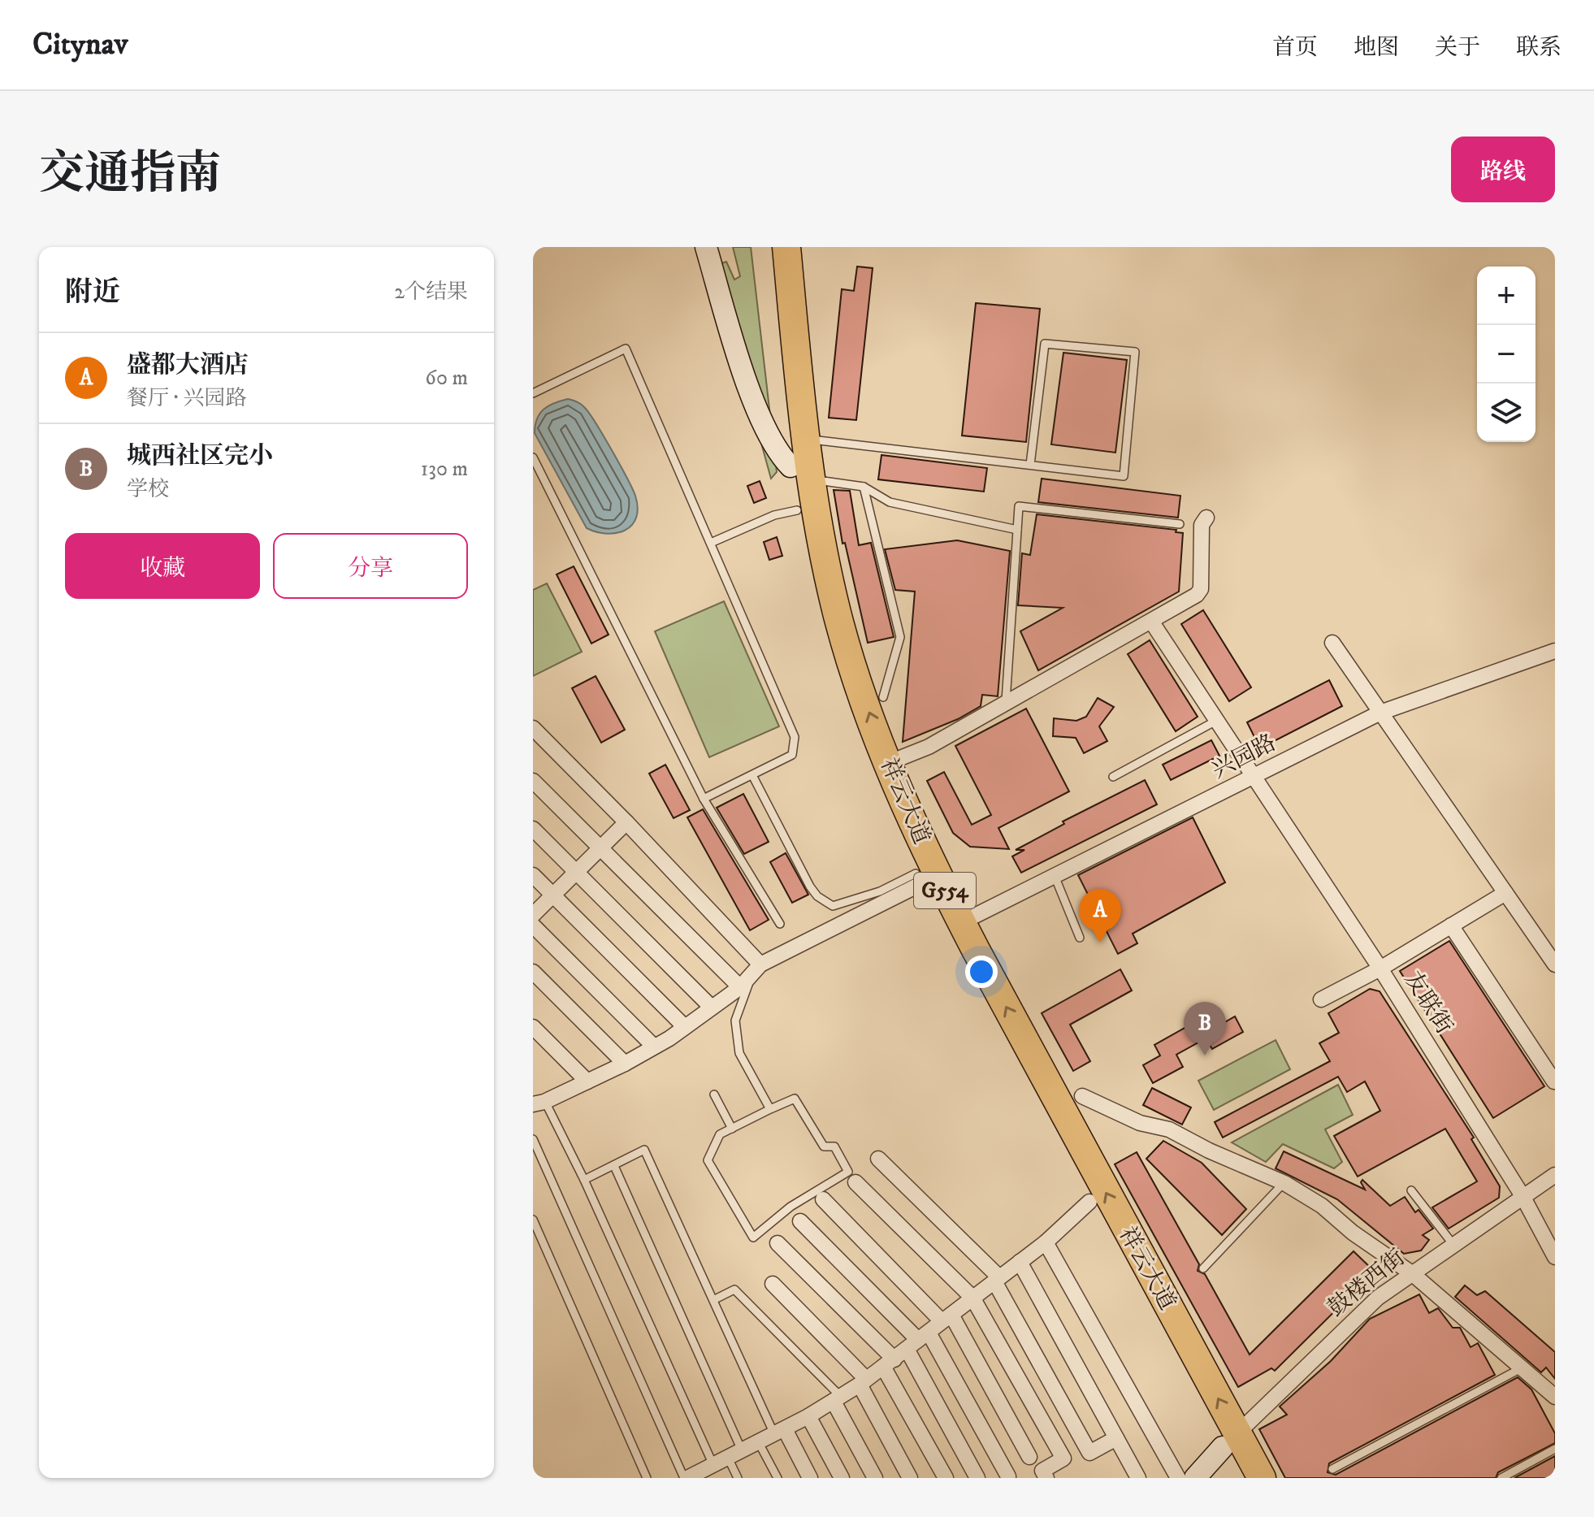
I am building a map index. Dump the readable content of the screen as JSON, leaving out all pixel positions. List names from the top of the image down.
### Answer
{
  "streets": {
    "highway": ["祥云大道", "G554"],
    "street": ["兴园路", "友联街", "鼓楼西街"]
  },
  "crossings": [
    ["兴园路", "祥云大道"],
    ["兴园路", "友联街"],
    ["祥云大道", "鼓楼西街"],
    ["友联街", "鼓楼西街"]
  ],
  "page": {
    "header": "Citynav",
    "nav": [
      "首页",
      "地图",
      "关于",
      "联系"
    ],
    "title": "交通指南",
    "buttons": [
      "路线",
      ["收藏", "分享"]
    ],
    "heading": ["附近", "2个结果"],
    "map_buttons": ["+", "−"],
    "list": [
      {
        "mark": "A",
        "name": "盛都大酒店",
        "note": "餐厅 · 兴园路",
        "value": "60 m"
      },
      {
        "mark": "B",
        "name": "城西社区完小",
        "note": "学校",
        "value": "130 m"
      }
    ],
    "pins": ["A", "B"]
  }
}
